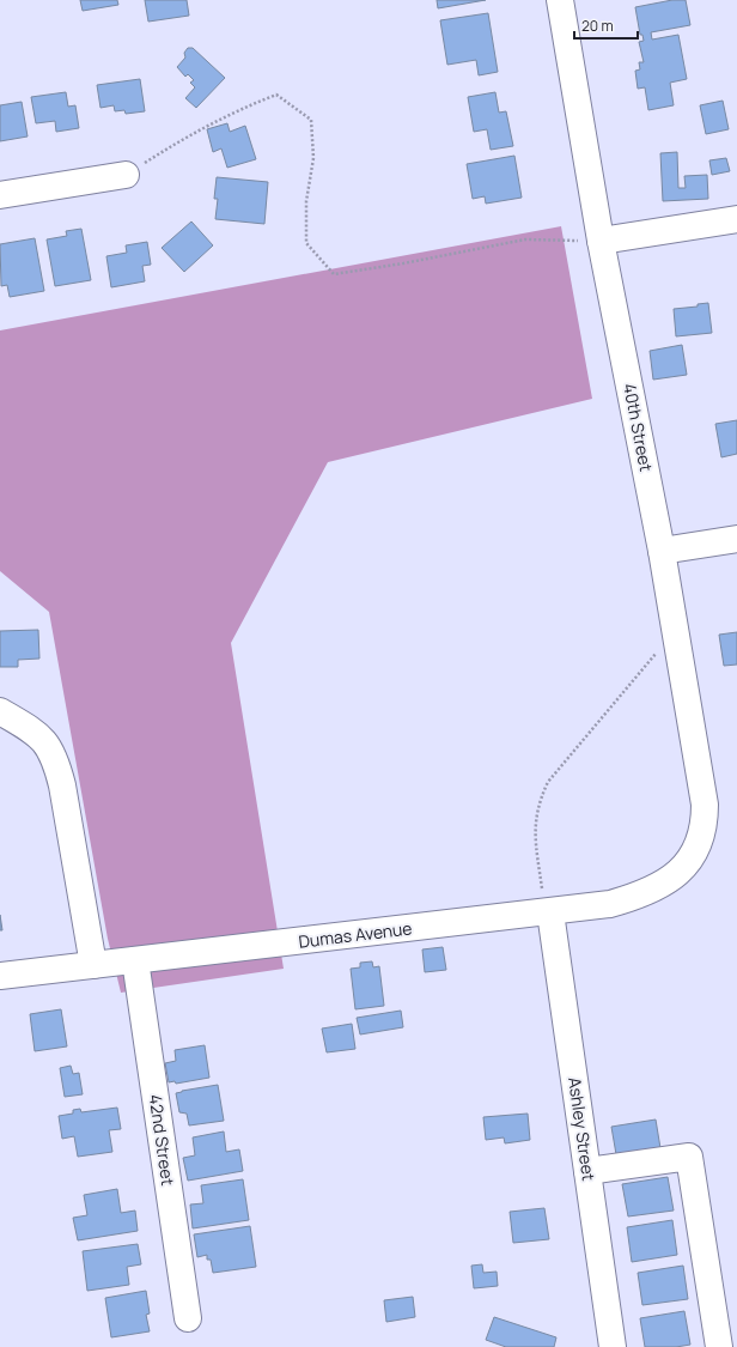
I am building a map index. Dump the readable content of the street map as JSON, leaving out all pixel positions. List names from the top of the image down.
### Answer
{
  "streets": {
    "street": [
      "40th Street",
      "Dumas Avenue",
      "Ashley Street",
      "42nd Street"
    ]
  },
  "crossings": [
    ["40th Street", "Dumas Avenue"],
    ["Dumas Avenue", "Ashley Street"],
    ["Dumas Avenue", "42nd Street"]
  ],
  "scale_bar": "20 m"
}
